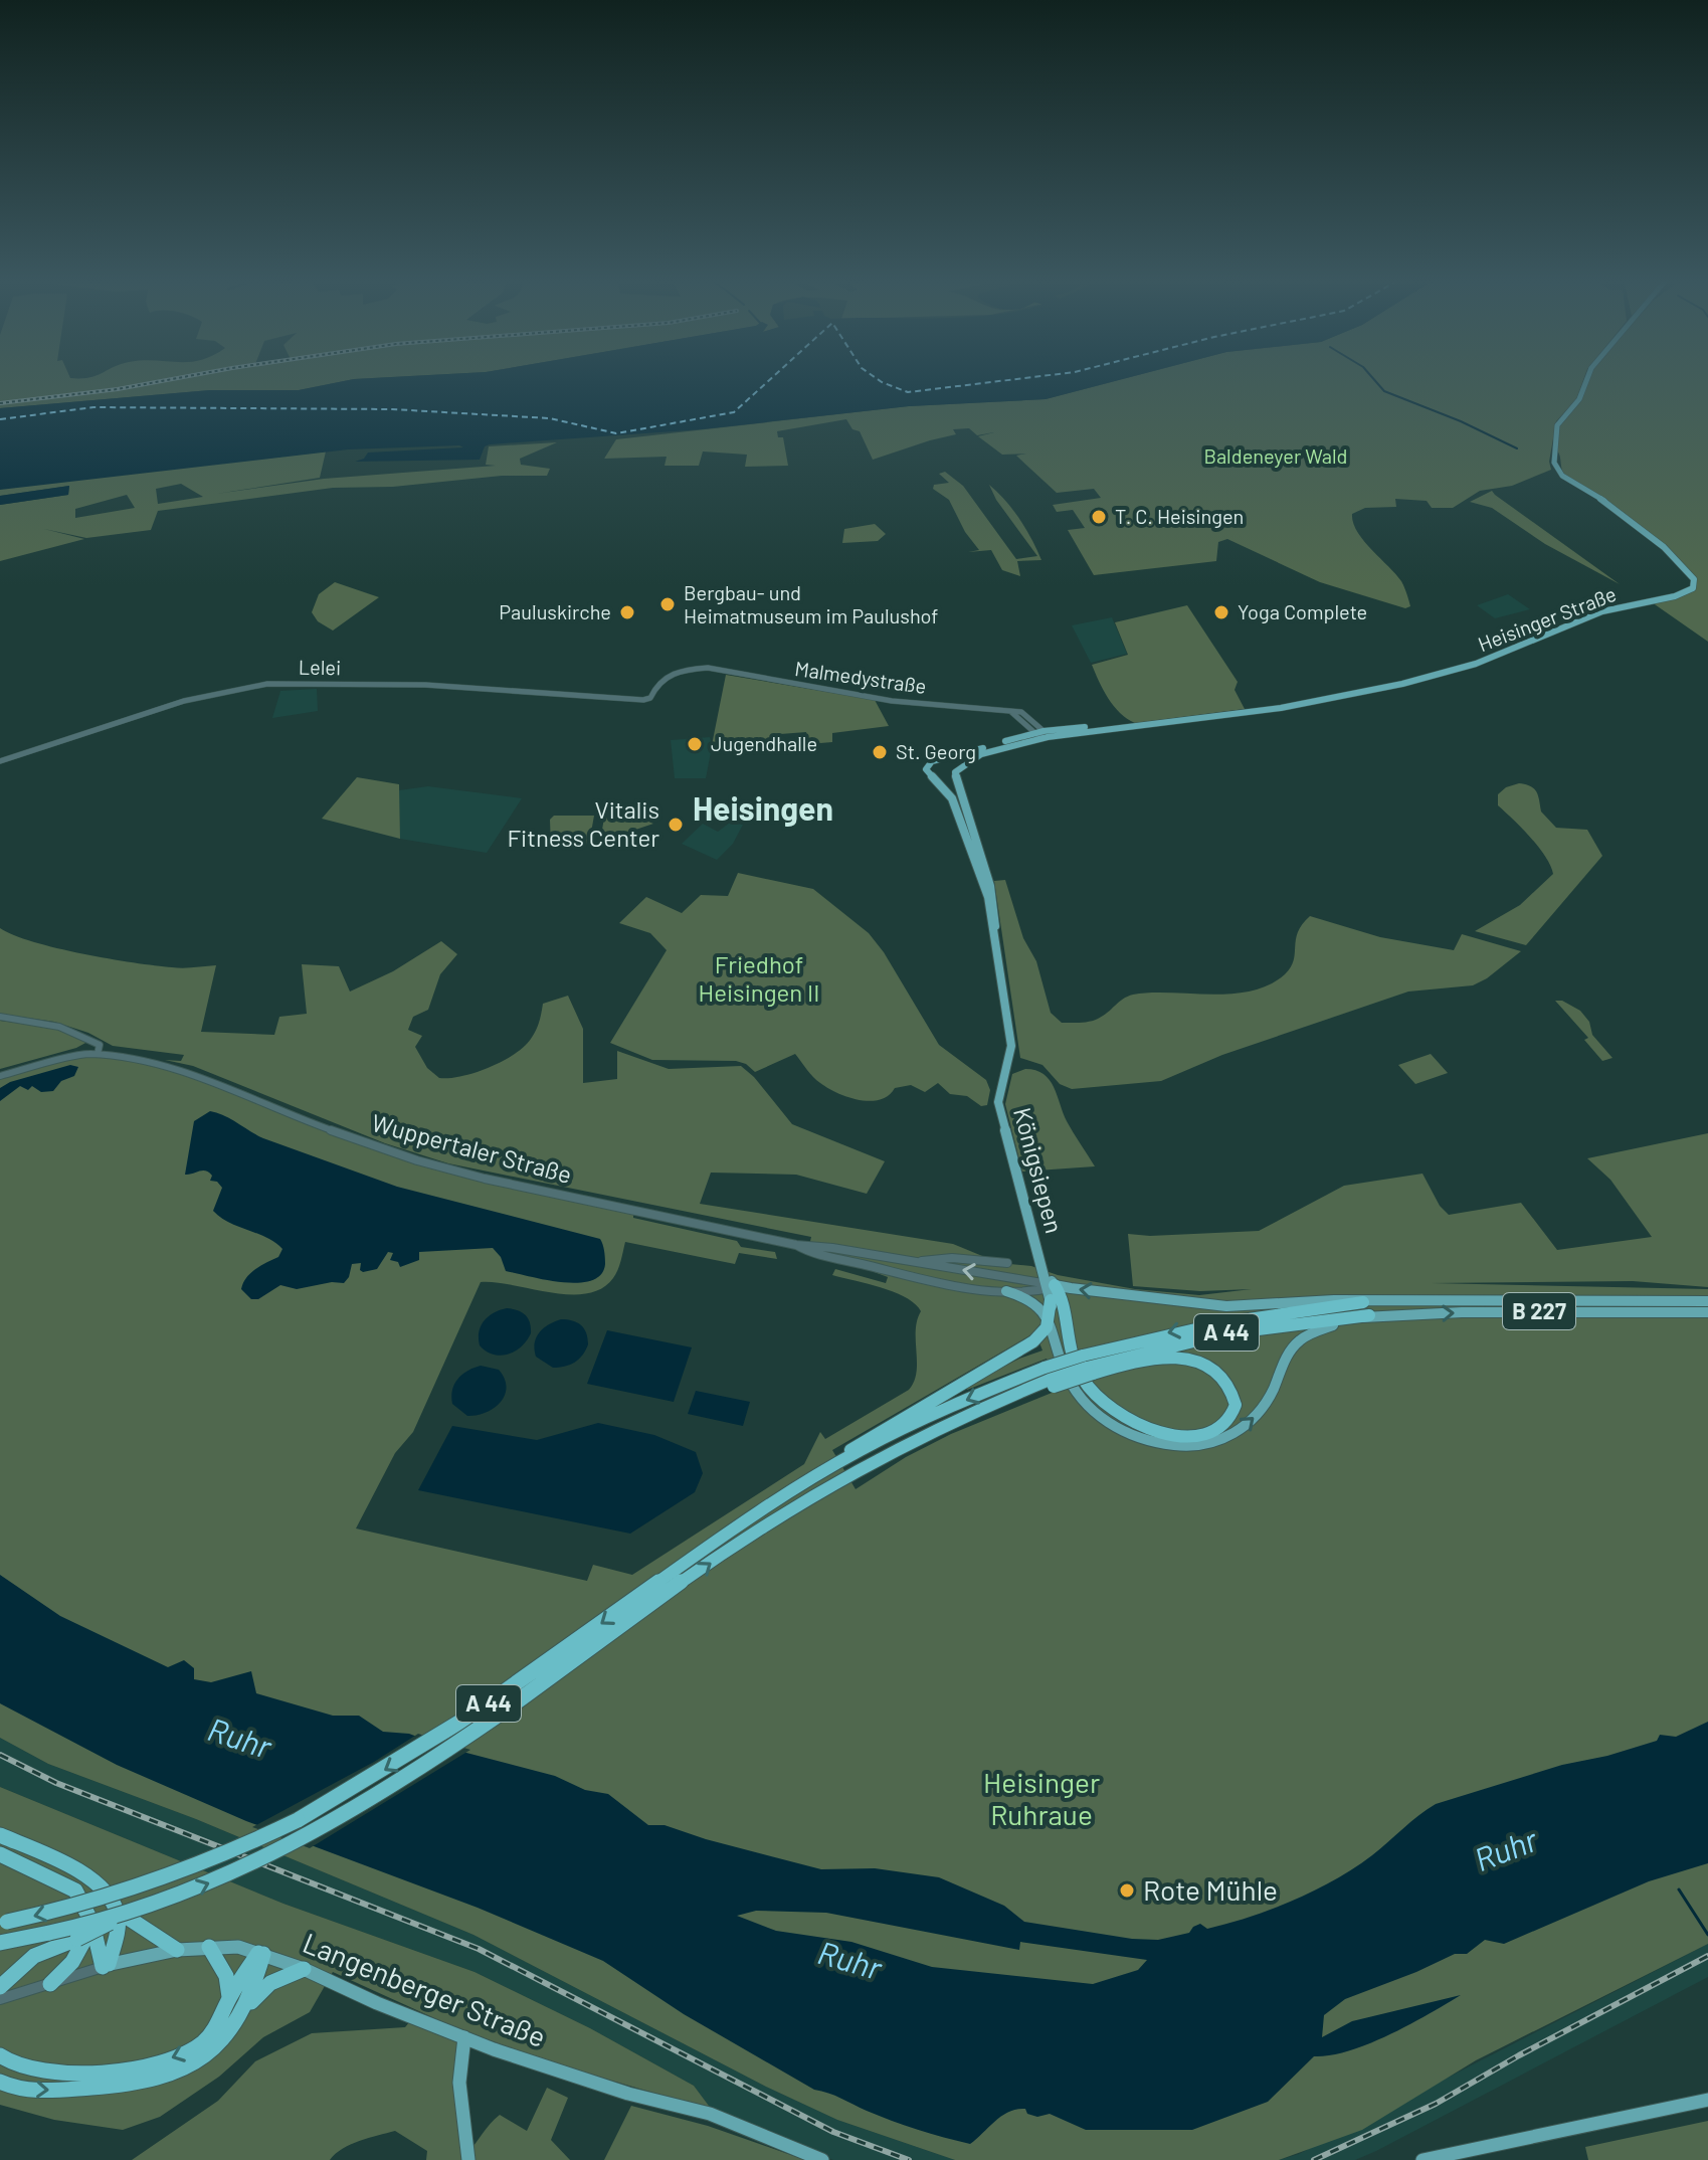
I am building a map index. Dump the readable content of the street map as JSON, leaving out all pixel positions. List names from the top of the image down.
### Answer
{
  "streets": {
    "highway": ["A 44"],
    "main road": [
      "Heisinger Straße",
      "Königsiepen",
      "B 227",
      "Langenberger Straße"
    ],
    "street": ["Lelei", "Malmedystraße", "Wuppertaler Straße"]
  },
  "crossings": [
    ["Lelei", "Malmedystraße"],
    ["Wuppertaler Straße", "Königsiepen"],
    ["B 227", "A 44"]
  ],
  "districts": ["Heisingen"],
  "water": ["Ruhr"],
  "parks": ["Baldeneyer Wald", "Friedhof Heisingen II", "Heisinger Ruhraue"],
  "places": [
    "T. C. Heisingen",
    "Bergbau- und Heimatmuseum im Paulushof",
    "Pauluskirche",
    "Yoga Complete",
    "Jugendhalle",
    "St. Georg",
    "Vitalis Fitness Center",
    "Rote Mühle"
  ]
}
